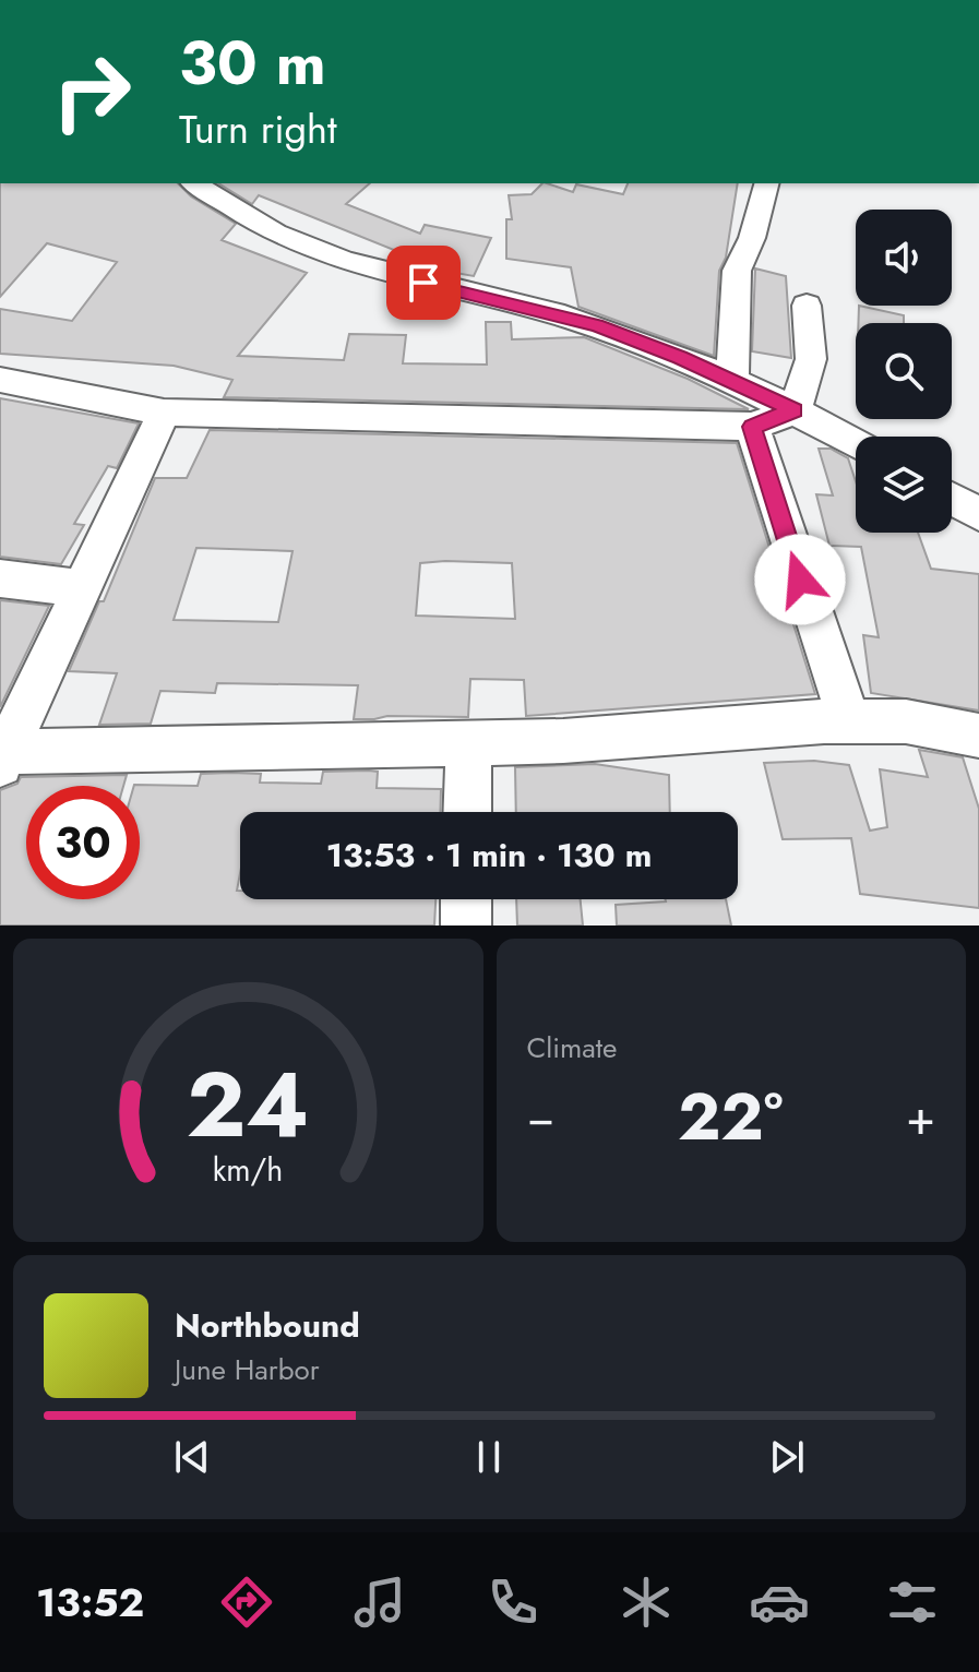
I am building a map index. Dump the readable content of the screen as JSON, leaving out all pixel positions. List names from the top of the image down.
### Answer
{
  "page": {
    "turn": ["30 m", "Turn right"],
    "limit": "30",
    "trip": "13:53 · 1 min · 130 m",
    "tile": "Climate",
    "heat": ["−", "22°", "+"],
    "song": ["Northbound", "June Harbor"],
    "tabs": "13:52",
    "gauge": ["24", "km/h"]
  }
}
